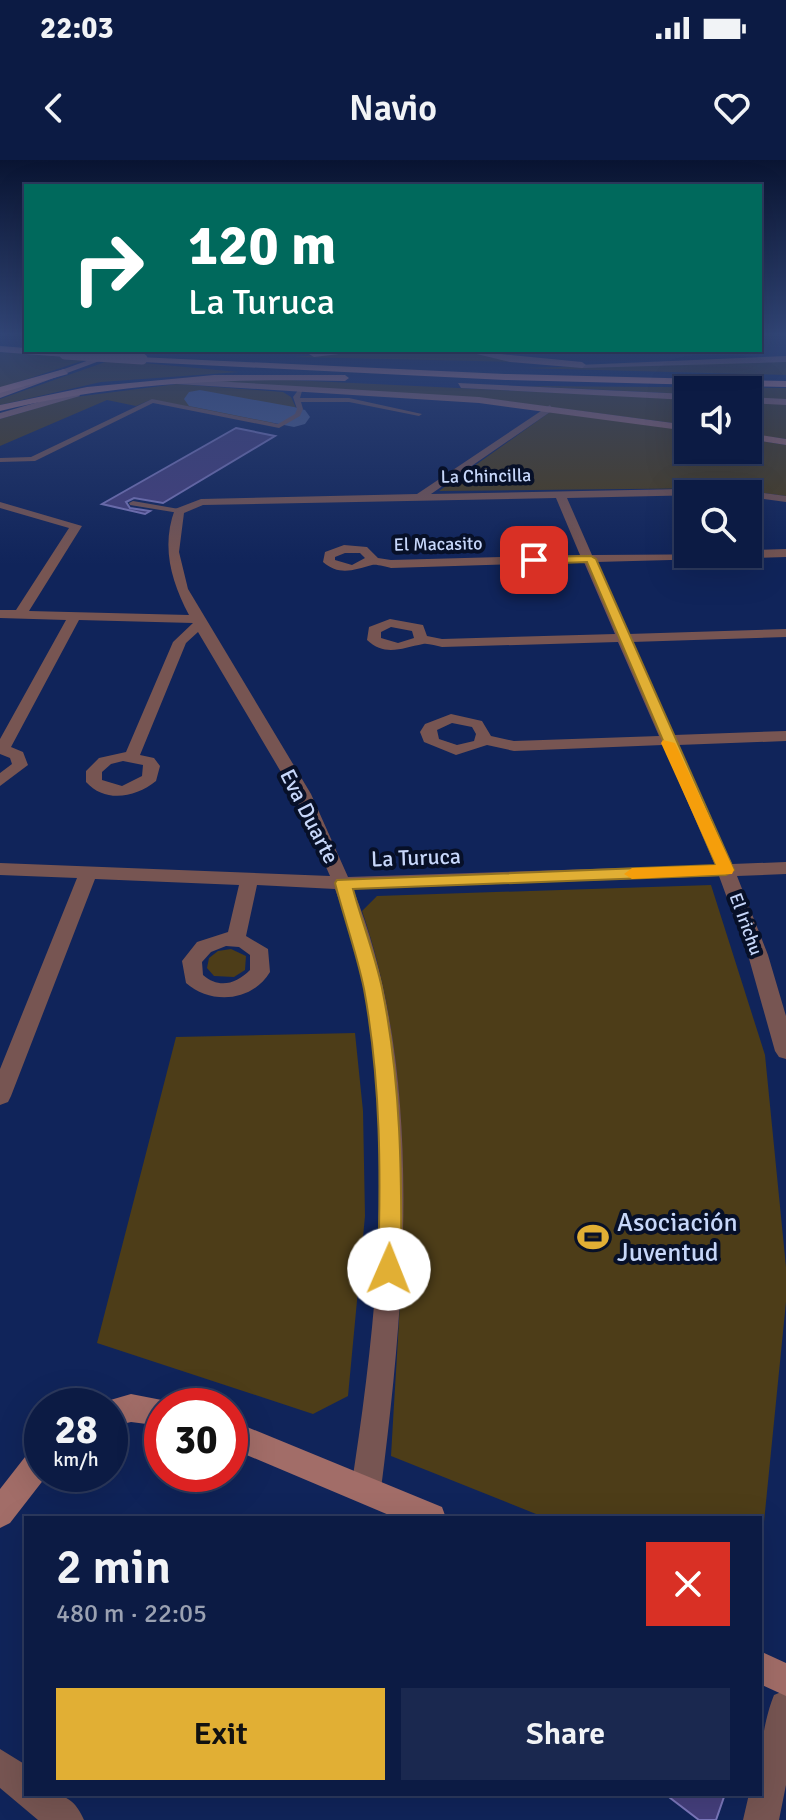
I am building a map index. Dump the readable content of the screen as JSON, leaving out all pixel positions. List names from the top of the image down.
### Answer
{
  "streets": {
    "street": [
      "La Chincilla",
      "El Macasito",
      "Eva Duarte",
      "La Turuca",
      "El Irichu"
    ]
  },
  "crossings": [
    ["La Chincilla", "Eva Duarte"],
    ["La Chincilla", "El Irichu"],
    ["El Macasito", "El Irichu"],
    ["Eva Duarte", "La Turuca"],
    ["La Turuca", "El Irichu"]
  ],
  "places": {
    "sports": ["Asociación Juventud"]
  },
  "page": {
    "status": "22:03",
    "header": "Navio",
    "turn": ["120 m", "La Turuca"],
    "speed": "28 km/h",
    "limit": "30",
    "heading": ["2 min", "480 m · 22:05"],
    "buttons": ["Exit", "Share"]
  }
}
